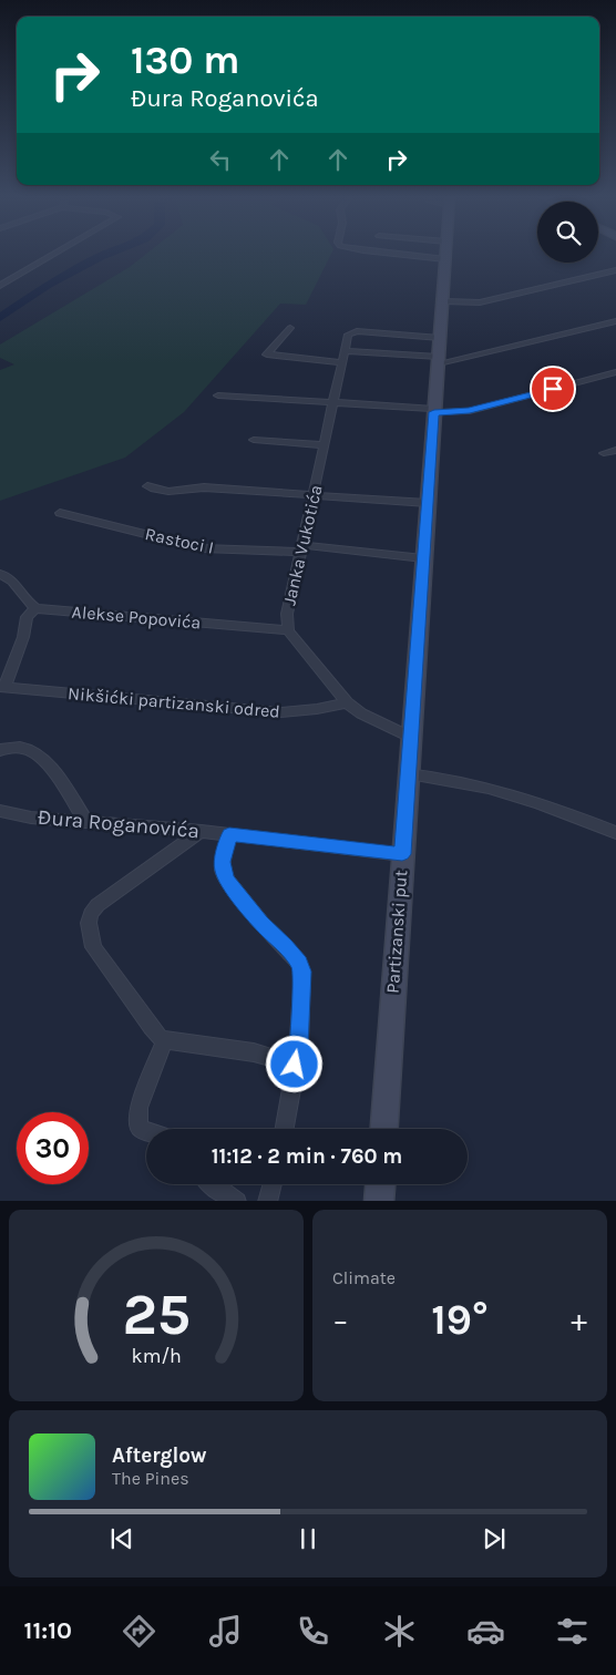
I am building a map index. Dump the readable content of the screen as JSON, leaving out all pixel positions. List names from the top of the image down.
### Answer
{
  "streets": {
    "street": [
      "Rastoci I",
      "Janka Vukotića",
      "Alekse Popovića",
      "Nikšićki partizanski odred",
      "Đura Roganovića",
      "Partizanski put"
    ]
  },
  "crossings": [
    ["Rastoci I", "Janka Vukotića"],
    ["Rastoci I", "Partizanski put"],
    ["Janka Vukotića", "Alekse Popovića"],
    ["Janka Vukotića", "Nikšićki partizanski odred"],
    ["Janka Vukotića", "Partizanski put"],
    ["Đura Roganovića", "Partizanski put"]
  ],
  "page": {
    "turn": ["130 m", "Đura Roganovića"],
    "limit": "30",
    "trip": "11:12 · 2 min · 760 m",
    "tile": "Climate",
    "heat": ["−", "19°", "+"],
    "song": ["Afterglow", "The Pines"],
    "tabs": "11:10",
    "gauge": ["25", "km/h"]
  }
}
